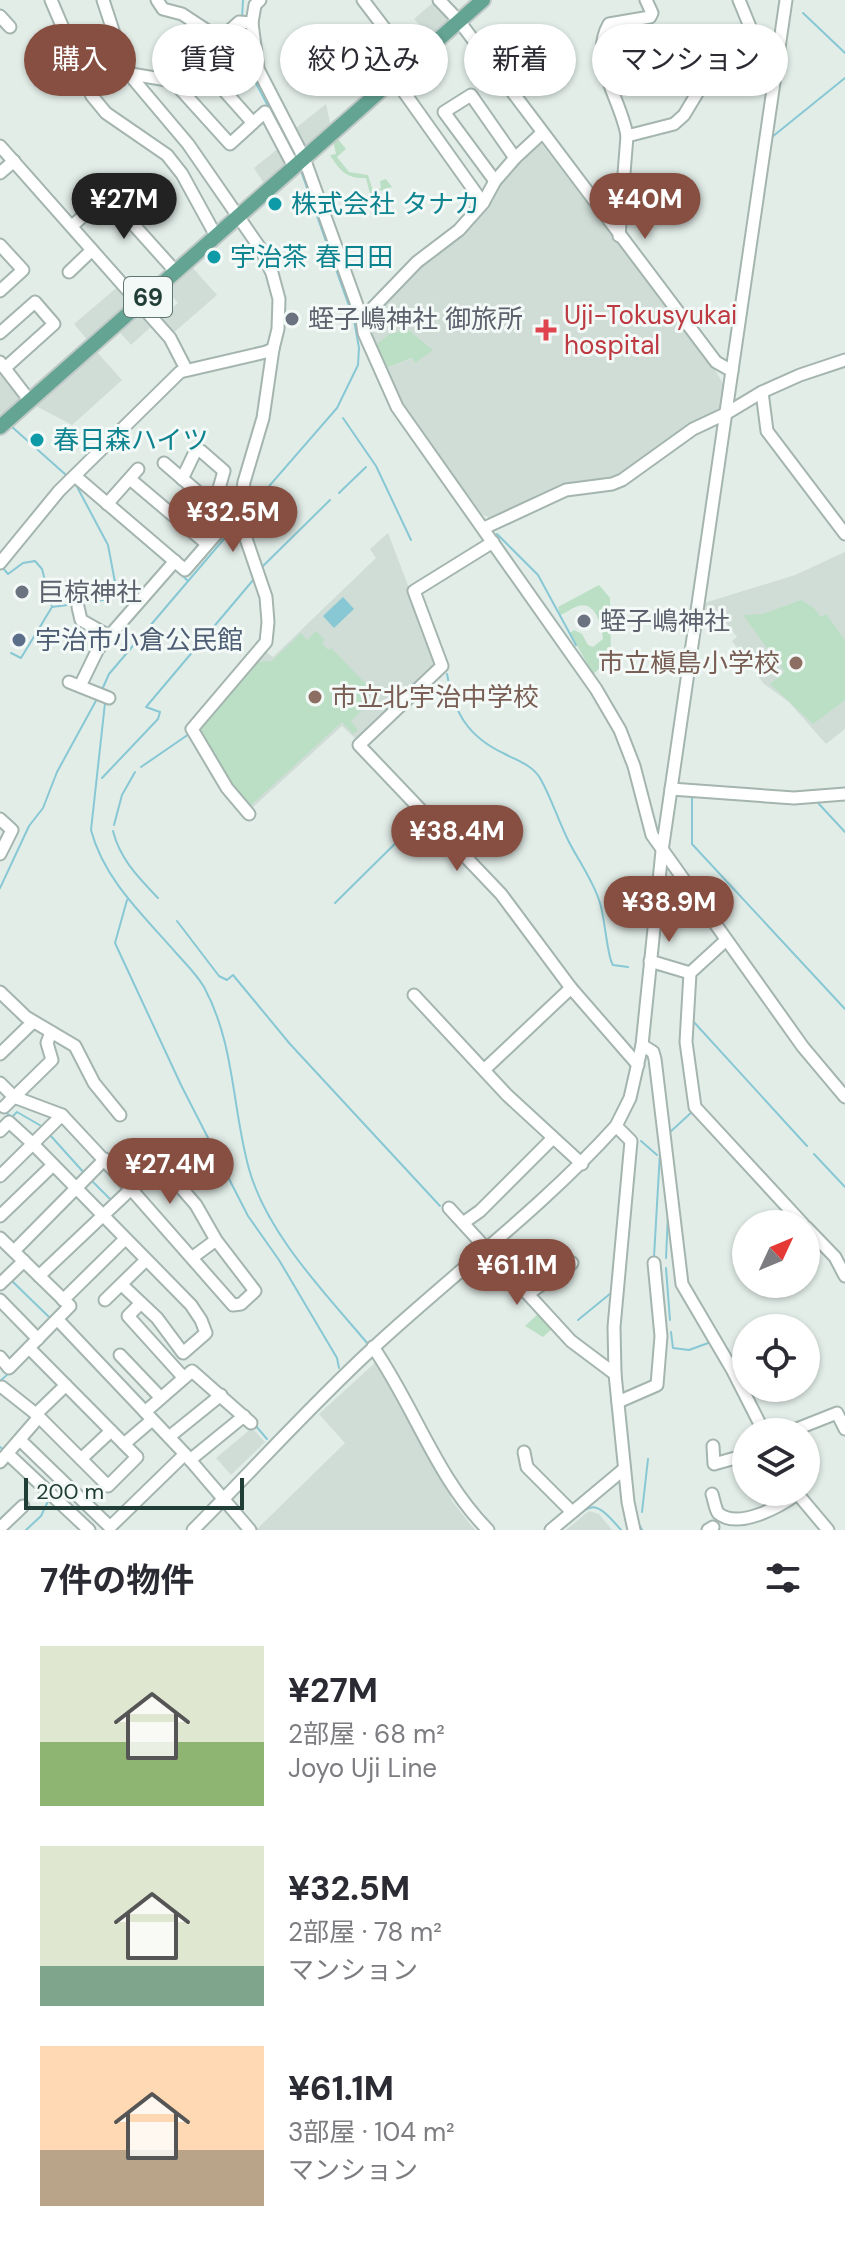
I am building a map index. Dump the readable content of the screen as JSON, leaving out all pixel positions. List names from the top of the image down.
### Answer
{
  "streets": {
    "main road": ["69"]
  },
  "places": {
    "other": [
      "株式会社 タナカ",
      "宇治茶 春日田",
      "蛭子嶋神社 御旅所",
      "春日森ハイツ",
      "巨椋神社",
      "蛭子嶋神社",
      "宇治市小倉公民館",
      "市立槇島小学校",
      "市立北宇治中学校"
    ],
    "health": ["Uji-Tokusyukai hospital"]
  },
  "scale_bar": "200 m",
  "north": "top right",
  "page": {
    "chip": [
      "購入",
      "賃貸",
      "絞り込み",
      "新着",
      "マンション"
    ],
    "price": [
      "¥27M",
      "¥40M",
      "¥32.5M",
      "¥38.4M",
      "¥38.9M",
      "¥27.4M",
      "¥61.1M"
    ],
    "scale": "200 m",
    "heading": "7件の物件",
    "list": [
      {
        "name": "¥27M",
        "note": "2部屋 · 68 m² · Joyo Uji Line"
      },
      {
        "name": "¥32.5M",
        "note": "2部屋 · 78 m² · マンション"
      },
      {
        "name": "¥61.1M",
        "note": "3部屋 · 104 m² · マンション"
      }
    ]
  }
}
